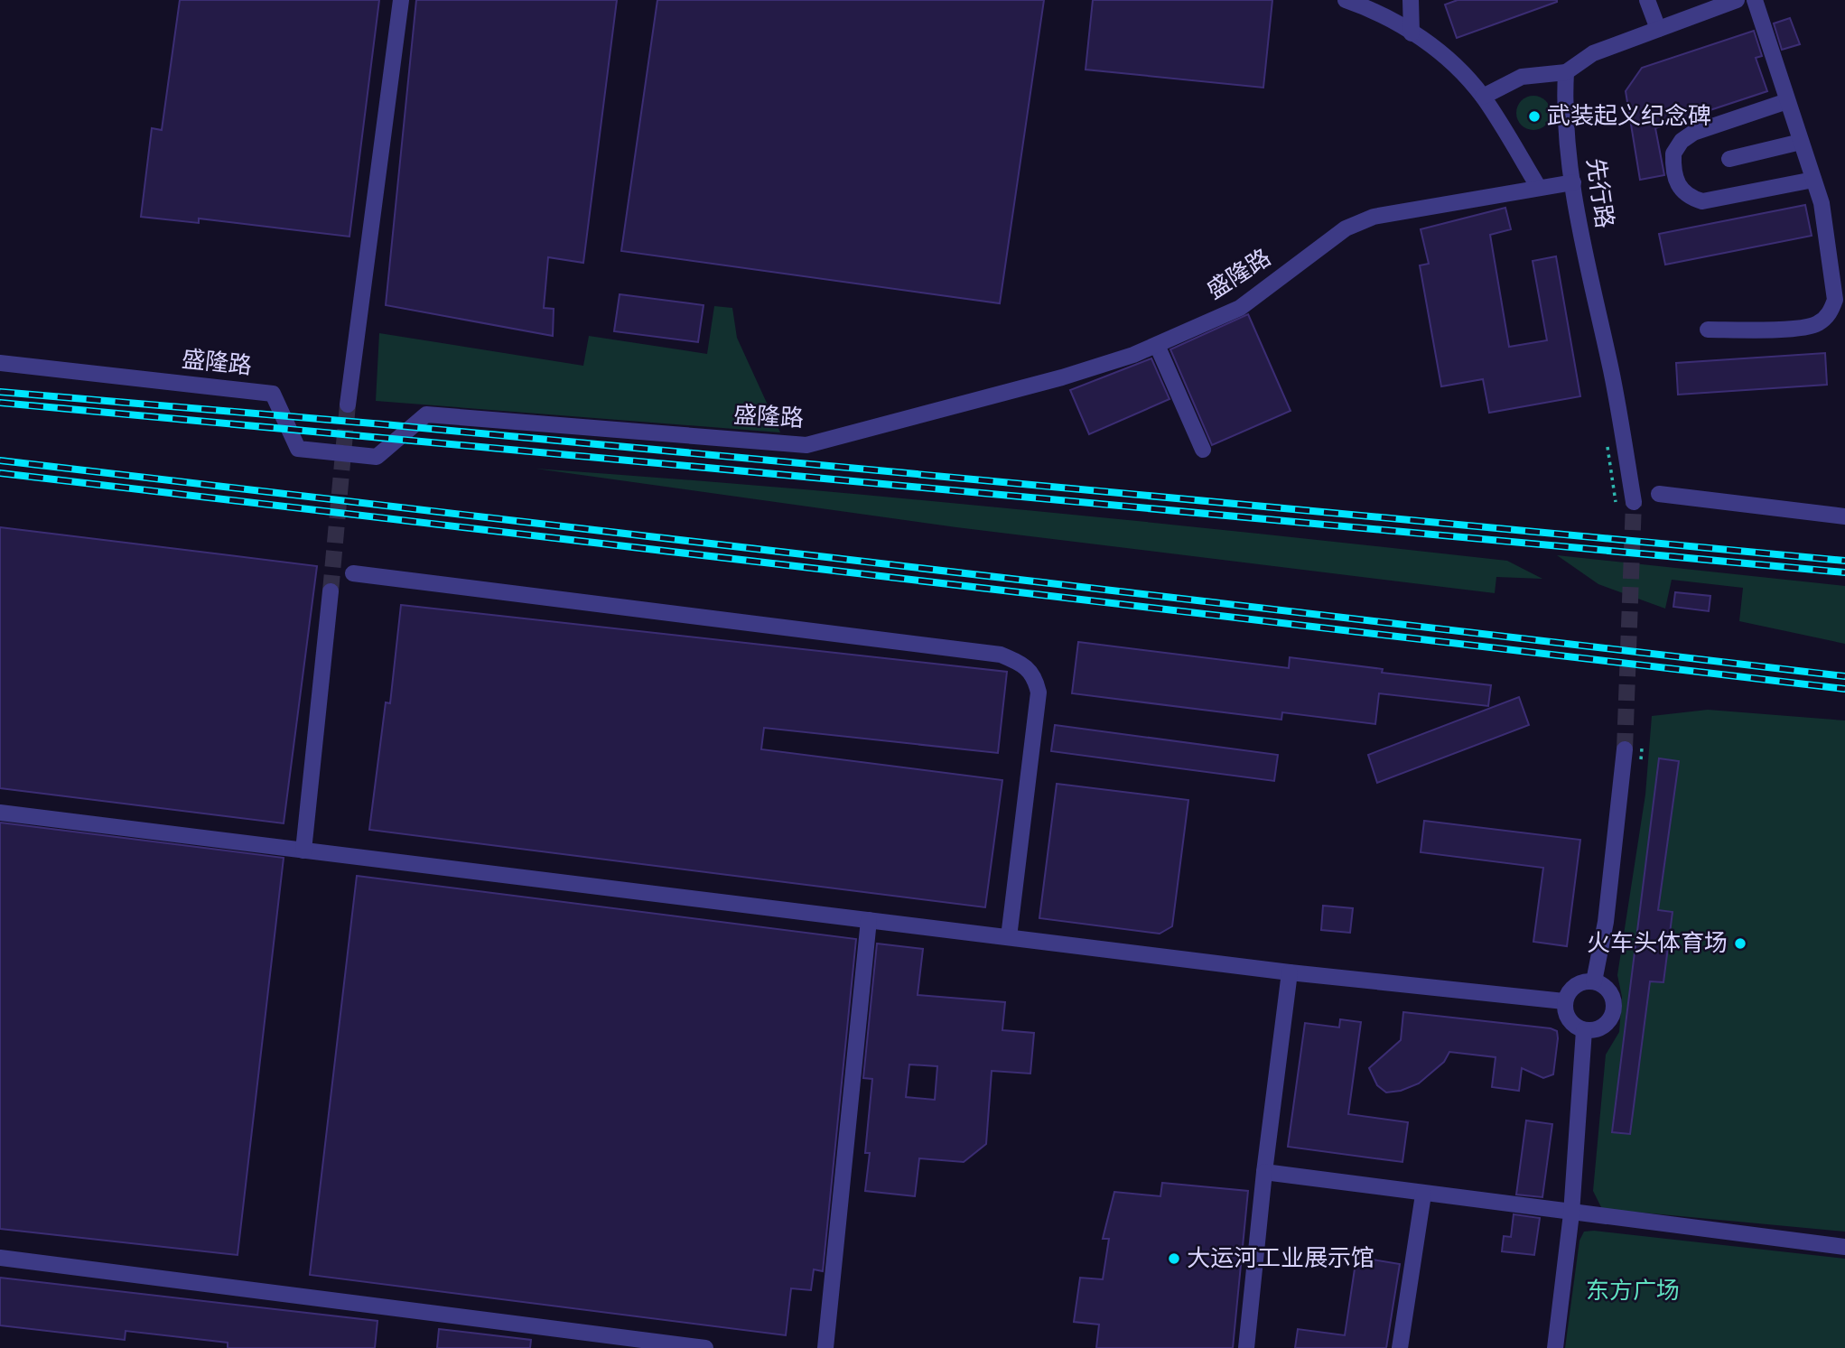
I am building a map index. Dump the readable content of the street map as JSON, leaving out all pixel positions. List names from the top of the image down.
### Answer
{
  "streets": {
    "street": ["先行路", "盛隆路"]
  },
  "crossings": [
    ["先行路", "盛隆路"]
  ],
  "parks": ["东方广场"],
  "places": ["武装起义纪念碑", "火车头体育场", "大运河工业展示馆"]
}
